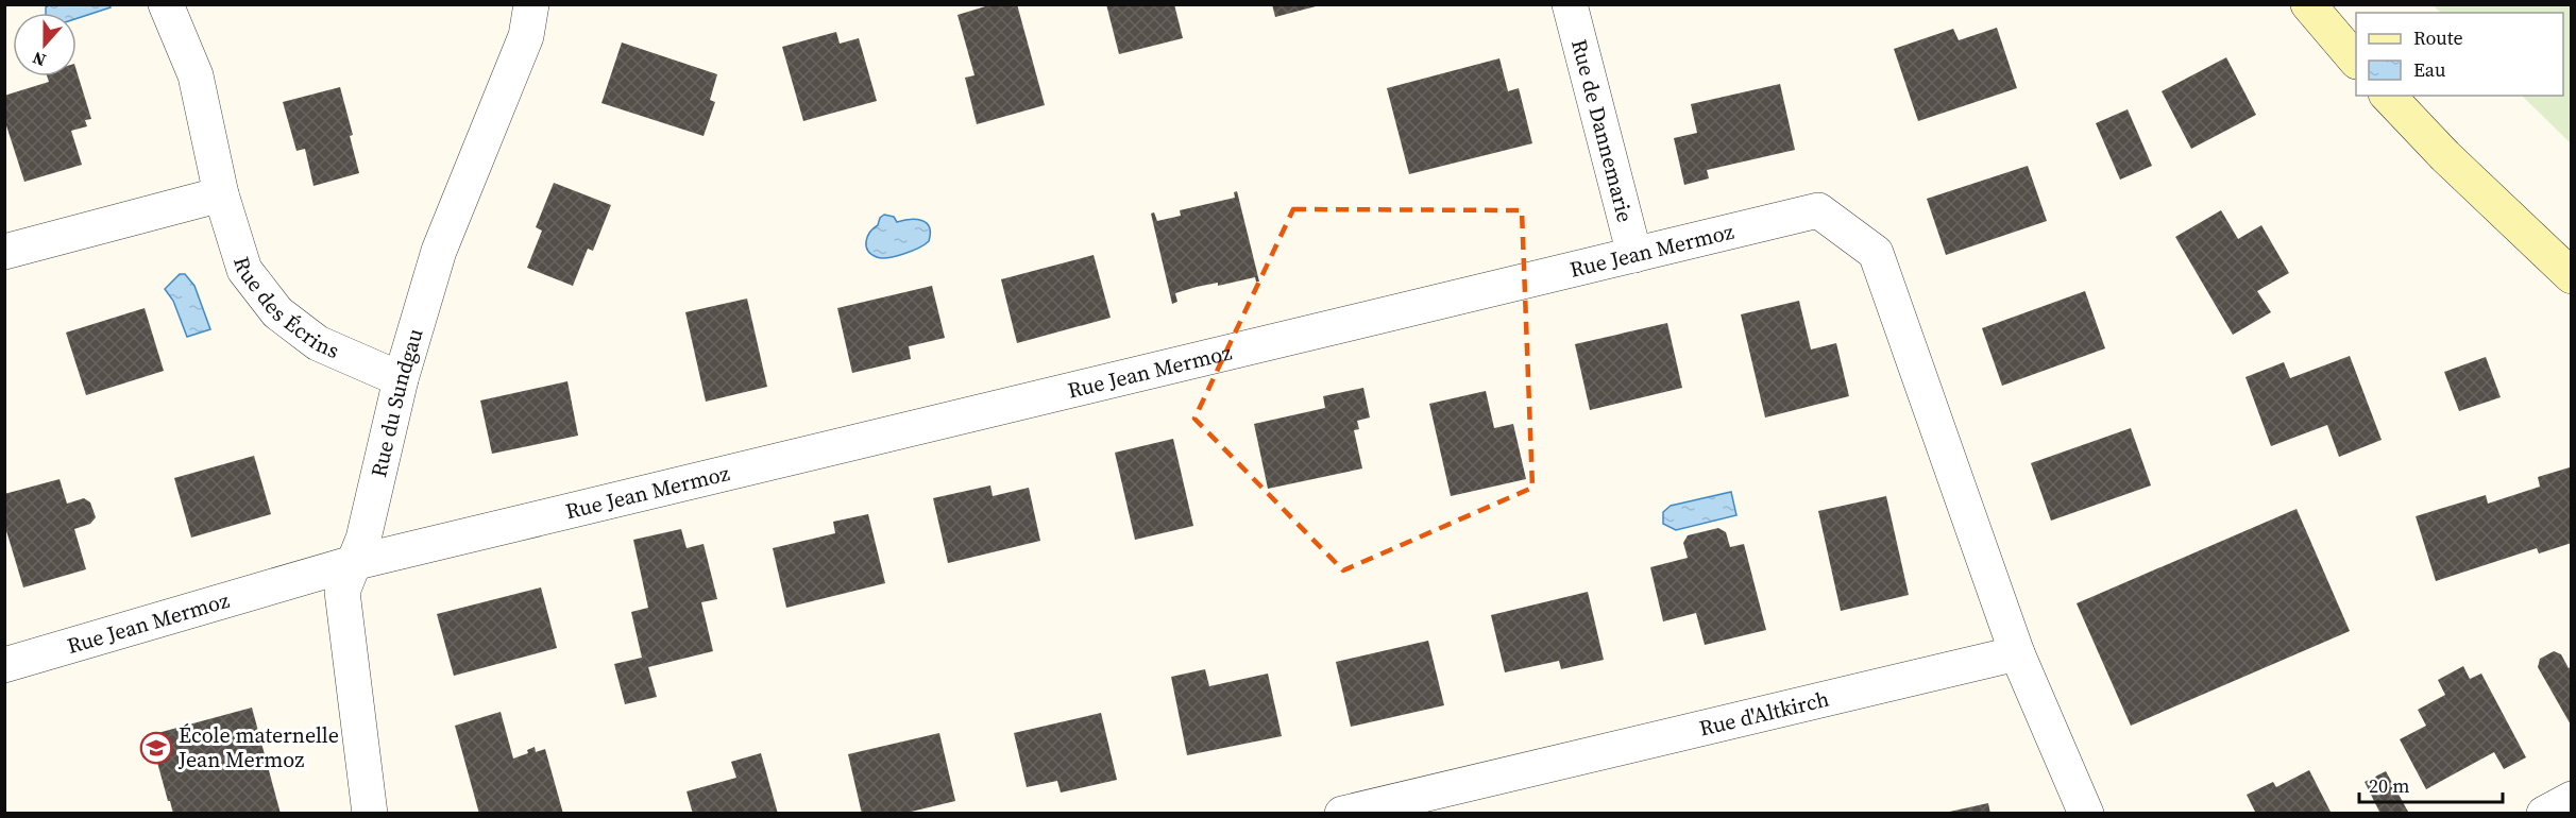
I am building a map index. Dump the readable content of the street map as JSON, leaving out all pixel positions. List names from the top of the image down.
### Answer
{
  "streets": {
    "street": [
      "Rue de Dannemarie",
      "Rue Jean Mermoz",
      "Rue des Écrins",
      "Rue du Sundgau",
      "Rue d'Altkirch"
    ]
  },
  "crossings": [
    ["Rue de Dannemarie", "Rue Jean Mermoz"],
    ["Rue Jean Mermoz", "Rue du Sundgau"],
    ["Rue Jean Mermoz", "Rue d'Altkirch"],
    ["Rue des Écrins", "Rue du Sundgau"]
  ],
  "places": {
    "school or university": ["École maternelle Jean Mermoz"]
  },
  "legend": ["Route", "Eau"],
  "scale_bar": "20 m",
  "north": "bottom"
}
